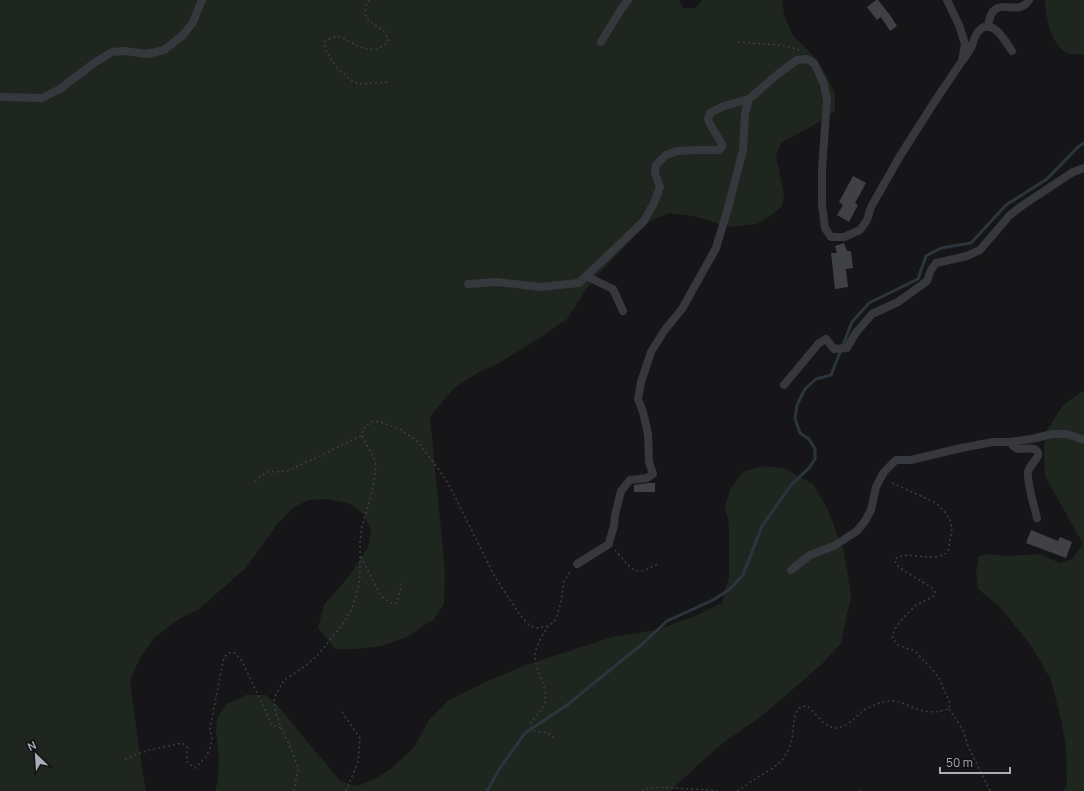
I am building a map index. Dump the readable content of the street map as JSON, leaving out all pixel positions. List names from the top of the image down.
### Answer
{
  "scale_bar": "50 m",
  "north": "top left"
}
